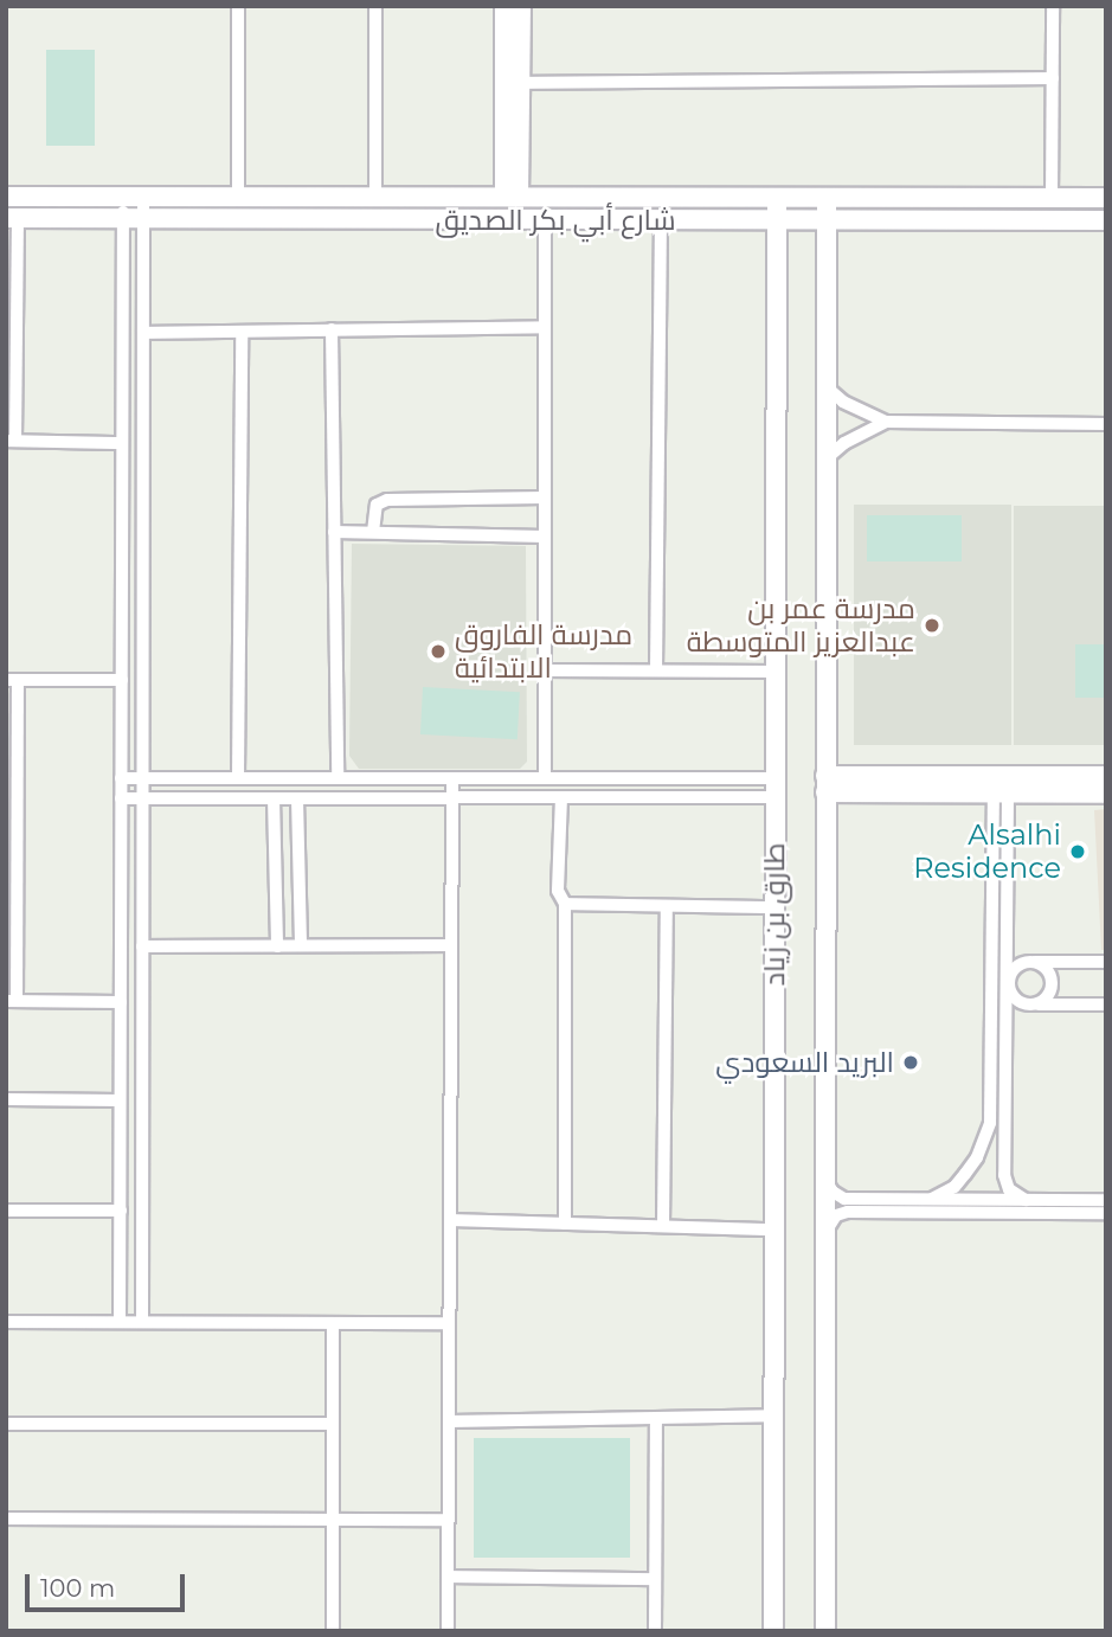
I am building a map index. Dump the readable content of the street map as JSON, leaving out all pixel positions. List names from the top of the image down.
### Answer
{
  "streets": {
    "street": ["شارع أبي بكر الصديق", "طارق بن زياد"]
  },
  "crossings": [
    ["شارع أبي بكر الصديق", "طارق بن زياد"]
  ],
  "places": [
    "مدرسة عمر بن عبدالعزيز المتوسطة",
    "مدرسة الفاروق الابتدائية",
    "Alsalhi Residence",
    "البريد السعودي"
  ],
  "scale_bar": "100 m"
}
